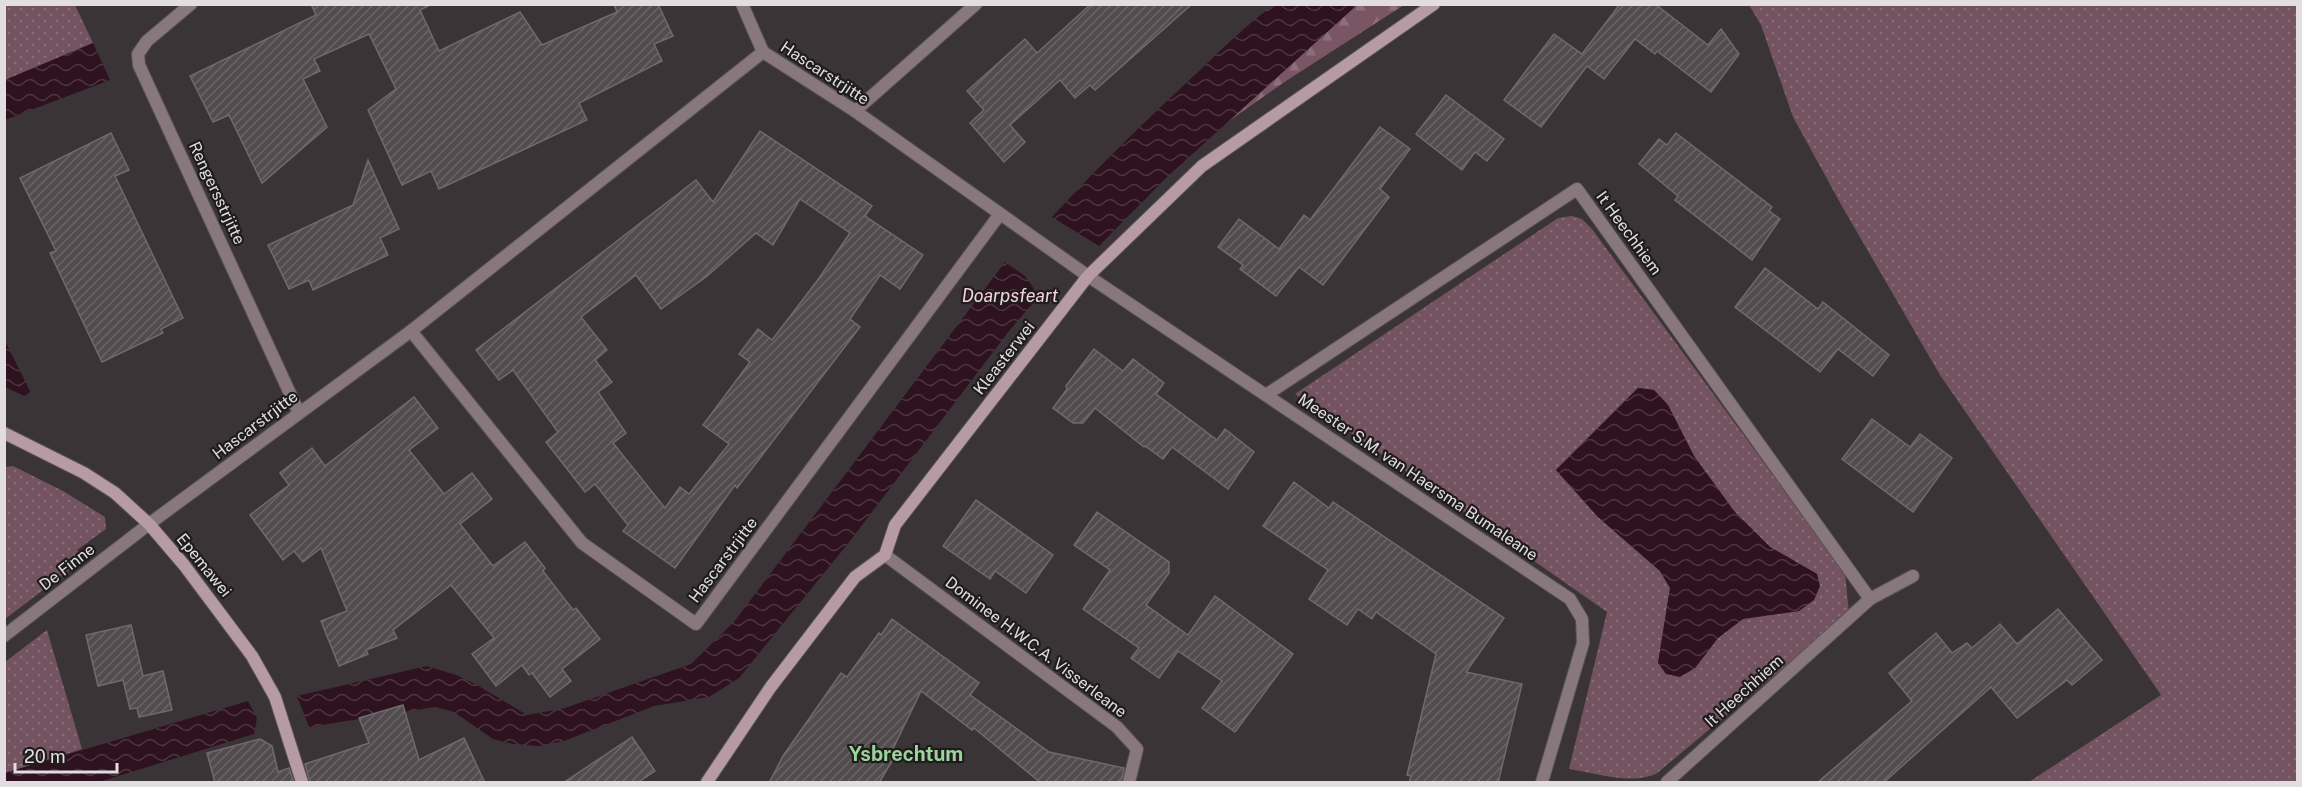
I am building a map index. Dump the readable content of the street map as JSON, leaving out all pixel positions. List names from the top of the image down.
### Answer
{
  "streets": {
    "street": [
      "Hascarstrjitte",
      "Rengersstrjitte",
      "It Heechhiem",
      "Kleasterwei",
      "Meester S.M. van Haersma Bumaleane",
      "Epemawei",
      "De Finne",
      "Dominee H.W.C.A. Visserleane"
    ]
  },
  "crossings": [
    ["Hascarstrjitte", "Rengersstrjitte"],
    ["Hascarstrjitte", "Kleasterwei"],
    ["Hascarstrjitte", "Meester S.M. van Haersma Bumaleane"],
    ["Hascarstrjitte", "Epemawei"],
    ["Hascarstrjitte", "De Finne"],
    ["It Heechhiem", "Meester S.M. van Haersma Bumaleane"],
    ["Kleasterwei", "Meester S.M. van Haersma Bumaleane"],
    ["Kleasterwei", "Dominee H.W.C.A. Visserleane"],
    ["Epemawei", "De Finne"]
  ],
  "districts": ["Ysbrechtum"],
  "water": ["Doarpsfeart"],
  "scale_bar": "20 m"
}
